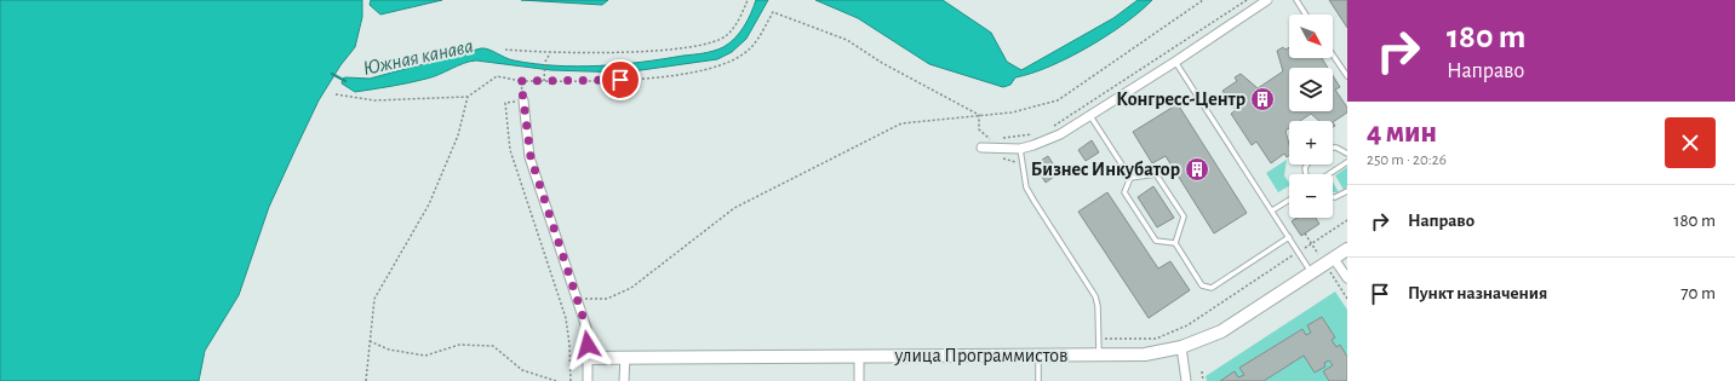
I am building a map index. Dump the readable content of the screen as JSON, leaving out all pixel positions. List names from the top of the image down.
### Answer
{
  "streets": {
    "street": ["улица Программистов"]
  },
  "water": ["Южная канава"],
  "places": {
    "building": ["Конгресс-Центр", "Бизнес Инкубатор"]
  },
  "north": "bottom right",
  "page": {
    "turn": ["180 m", "Направо"],
    "map_buttons": ["+", "−"],
    "heading": ["4 мин", "250 m · 20:26"],
    "list": [
      {
        "name": "Направо",
        "value": "180 m"
      },
      {
        "name": "Пункт назначения",
        "value": "70 m"
      }
    ]
  }
}
